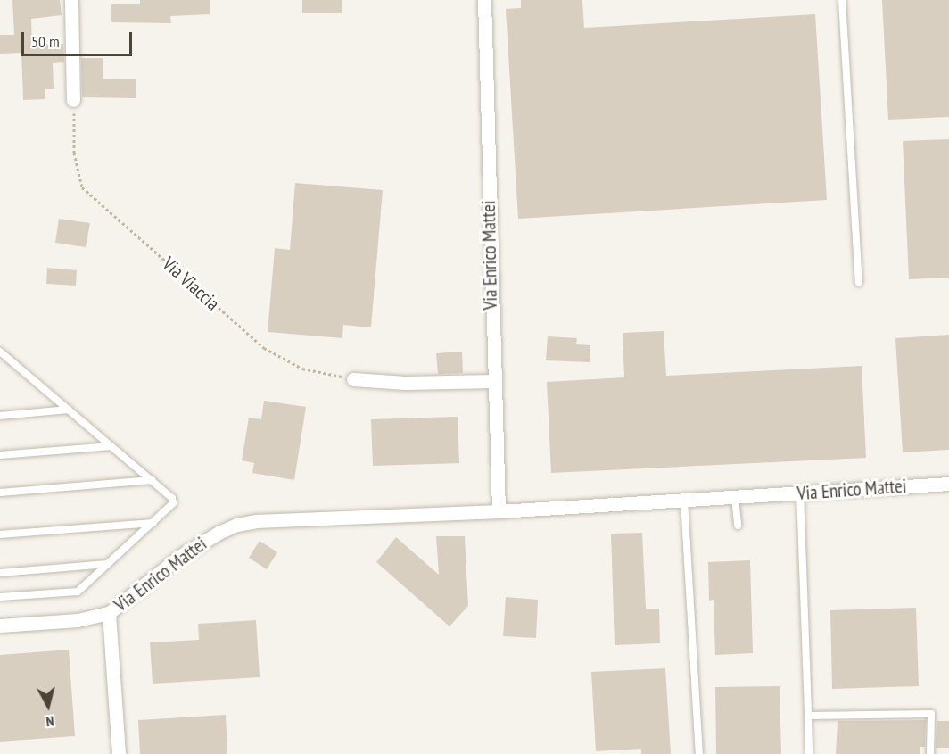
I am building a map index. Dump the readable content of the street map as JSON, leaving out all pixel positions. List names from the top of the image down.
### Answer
{
  "streets": {
    "street": ["Via Enrico Mattei"],
    "path": ["Via Viaccia"]
  },
  "scale_bar": "50 m",
  "north": "bottom"
}
